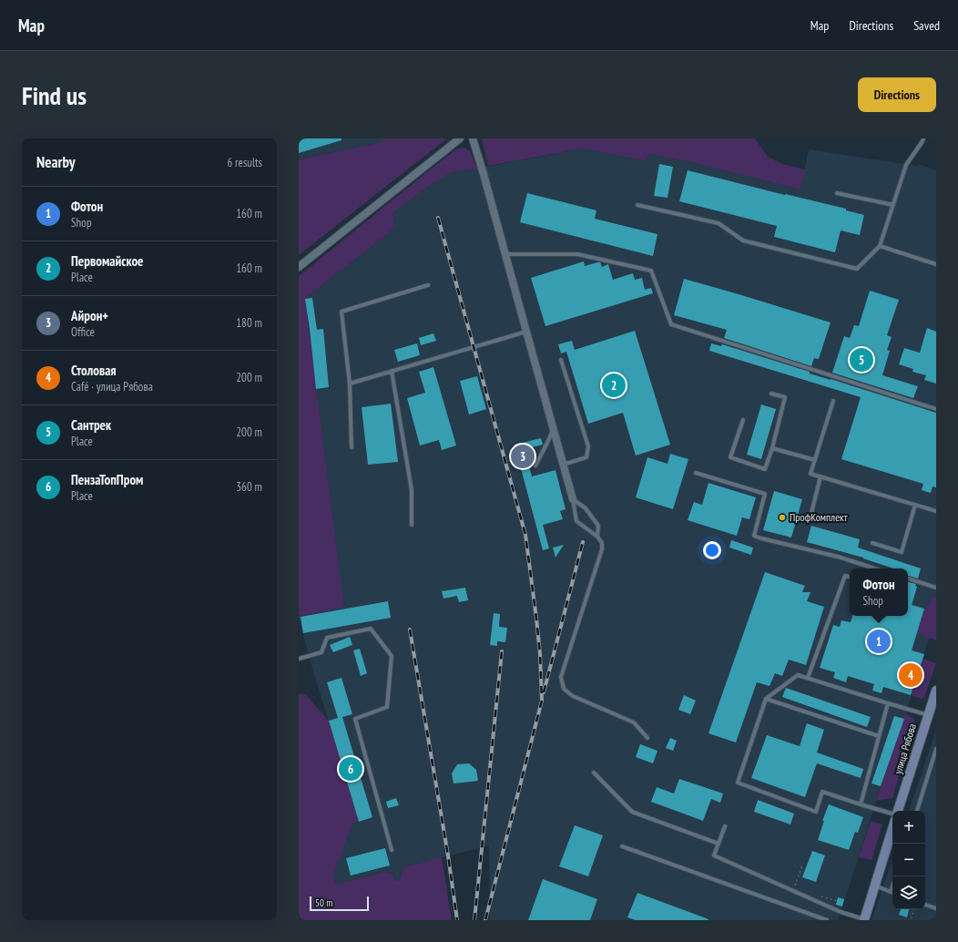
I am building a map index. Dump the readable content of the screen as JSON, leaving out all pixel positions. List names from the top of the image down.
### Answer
{
  "streets": {
    "street": ["улица Рябова"]
  },
  "places": ["ПрофКомплект"],
  "scale_bar": "50 m",
  "page": {
    "header": "Map",
    "nav": ["Map", "Directions", "Saved"],
    "buttons": "Directions",
    "title": "Find us",
    "heading": ["Nearby", "6 results"],
    "list": [
      {
        "mark": "1",
        "name": "Фотон",
        "note": "Shop",
        "value": "160 m"
      },
      {
        "mark": "2",
        "name": "Первомайское",
        "note": "Place",
        "value": "160 m"
      },
      {
        "mark": "3",
        "name": "Айрон+",
        "note": "Office",
        "value": "180 m"
      },
      {
        "mark": "4",
        "name": "Столовая",
        "note": "Café · улица Рябова",
        "value": "200 m"
      },
      {
        "mark": "5",
        "name": "Сантрек",
        "note": "Place",
        "value": "200 m"
      },
      {
        "mark": "6",
        "name": "ПензаТопПром",
        "note": "Place",
        "value": "360 m"
      }
    ],
    "pins": [
      "5",
      "2",
      "3",
      "1",
      "4",
      "6"
    ],
    "popup": ["Фотон", "Shop"],
    "map_buttons": ["+", "−"],
    "scale": "50 m"
  }
}
